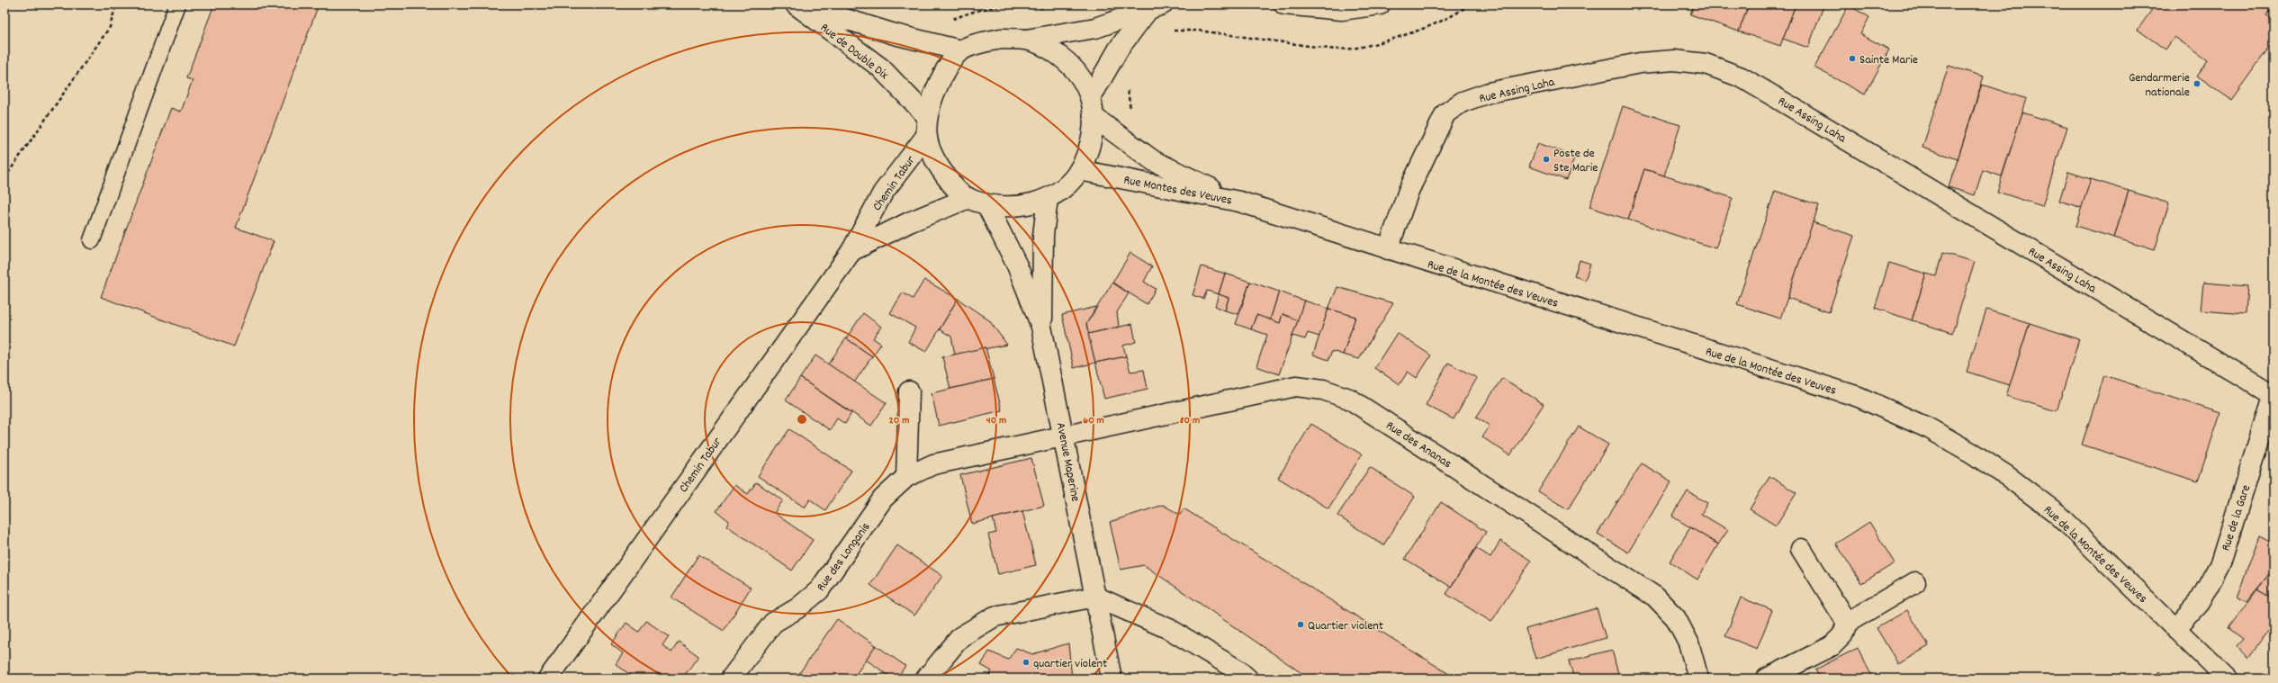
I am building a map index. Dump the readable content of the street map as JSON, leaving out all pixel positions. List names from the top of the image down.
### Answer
{
  "streets": {
    "street": [
      "Rue de Double Dix",
      "Rue Assing Laha",
      "Chemin Tabur",
      "Rue Montes des Veuves",
      "Rue de la Montée des Veuves",
      "Rue des Ananas",
      "Avenue Maperine",
      "Rue de la Gare",
      "Rue des Longanis"
    ]
  },
  "crossings": [
    ["Rue Assing Laha", "Rue de la Montée des Veuves"],
    ["Rue Assing Laha", "Rue de la Gare"],
    ["Chemin Tabur", "Avenue Maperine"],
    ["Rue Montes des Veuves", "Rue de la Montée des Veuves"],
    ["Rue de la Montée des Veuves", "Rue de la Gare"],
    ["Rue des Ananas", "Avenue Maperine"],
    ["Rue des Ananas", "Rue des Longanis"],
    ["Avenue Maperine", "Rue des Longanis"]
  ],
  "places": [
    "Sainte Marie",
    "Gendarmerie nationale",
    "Poste de Ste Marie",
    "Quartier violent",
    "quartier violent"
  ],
  "rings": [
    "20 m",
    "40 m",
    "60 m",
    "80 m"
  ]
}
